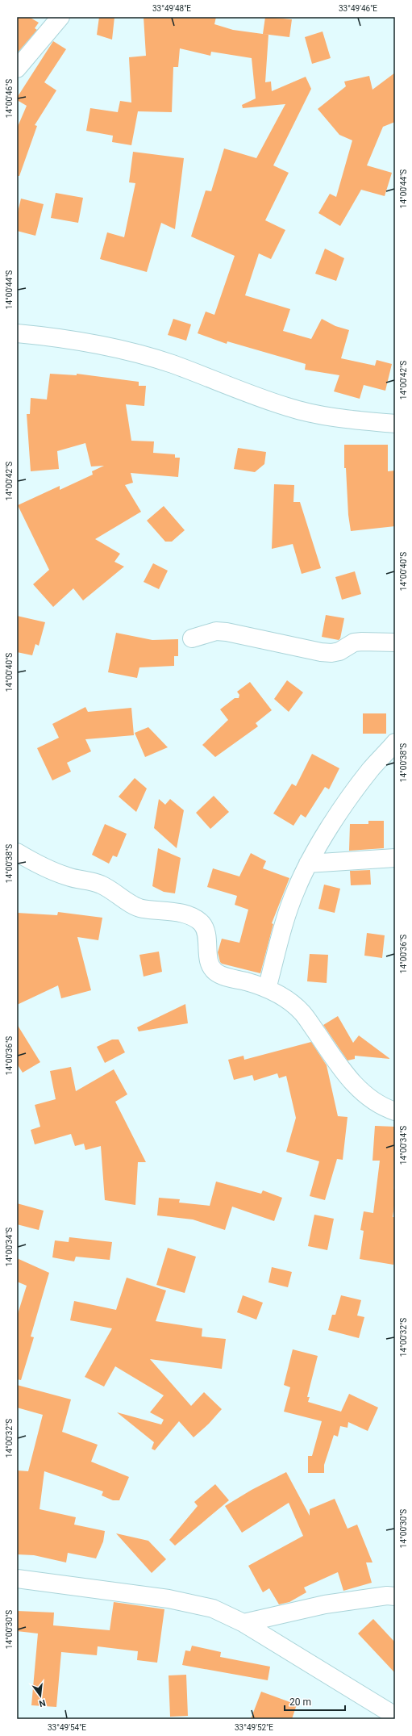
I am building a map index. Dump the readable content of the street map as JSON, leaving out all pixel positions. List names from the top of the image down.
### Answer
{
  "scale_bar": "20 m",
  "north": "bottom",
  "coordinates": [
    "33°49'48\"E",
    "33°49'46\"E",
    "14°00'46\"S",
    "14°00'44\"S",
    "14°00'42\"S",
    "14°00'40\"S",
    "14°00'38\"S",
    "14°00'36\"S",
    "14°00'34\"S",
    "14°00'32\"S",
    "14°00'30\"S",
    "33°49'54\"E",
    "33°49'52\"E"
  ]
}
